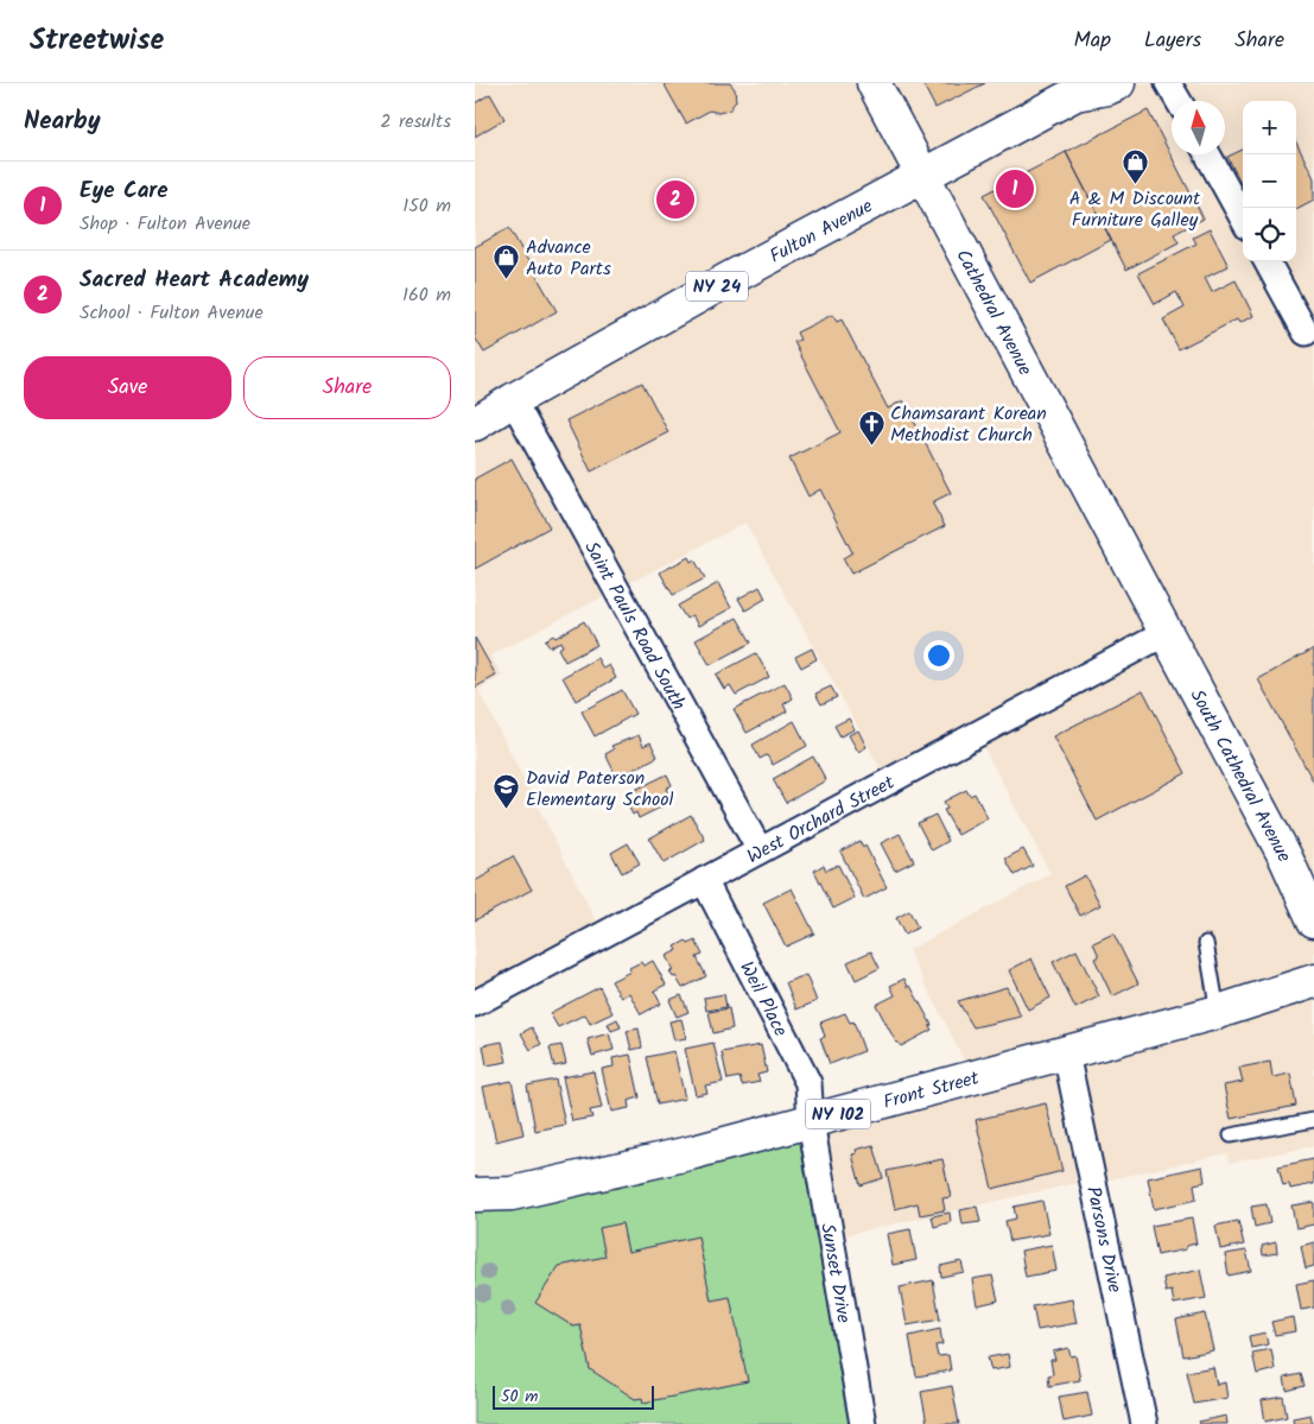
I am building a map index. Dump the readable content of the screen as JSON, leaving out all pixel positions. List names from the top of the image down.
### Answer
{
  "streets": {
    "main road": [
      "Fulton Avenue",
      "NY 24",
      "Cathedral Avenue",
      "South Cathedral Avenue",
      "Front Street",
      "NY 102"
    ],
    "street": [
      "Saint Pauls Road South",
      "West Orchard Street",
      "Weil Place",
      "Parsons Drive",
      "Sunset Drive"
    ]
  },
  "crossings": [
    ["Fulton Avenue", "Cathedral Avenue"],
    ["Fulton Avenue", "Saint Pauls Road South"],
    ["Cathedral Avenue", "South Cathedral Avenue"],
    ["Cathedral Avenue", "West Orchard Street"],
    ["Saint Pauls Road South", "West Orchard Street"],
    ["South Cathedral Avenue", "West Orchard Street"],
    ["West Orchard Street", "Weil Place"],
    ["Weil Place", "Front Street"],
    ["Weil Place", "Sunset Drive"],
    ["Front Street", "Parsons Drive"],
    ["Front Street", "Sunset Drive"]
  ],
  "places": {
    "shop": ["A & M Discount Furniture Galley", "Advance Auto Parts"],
    "church": ["Chamsarant Korean Methodist Church"],
    "school or university": ["David Paterson Elementary School"]
  },
  "scale_bar": "50 m",
  "north": "top",
  "page": {
    "header": "Streetwise",
    "nav": ["Map", "Layers", "Share"],
    "heading": ["Nearby", "2 results"],
    "map_buttons": ["+", "−"],
    "list": [
      {
        "mark": "1",
        "name": "Eye Care",
        "note": "Shop · Fulton Avenue",
        "value": "150 m"
      },
      {
        "mark": "2",
        "name": "Sacred Heart Academy",
        "note": "School · Fulton Avenue",
        "value": "160 m"
      }
    ],
    "pins": ["1", "2"],
    "buttons": ["Save", "Share"],
    "scale": "50 m"
  }
}
